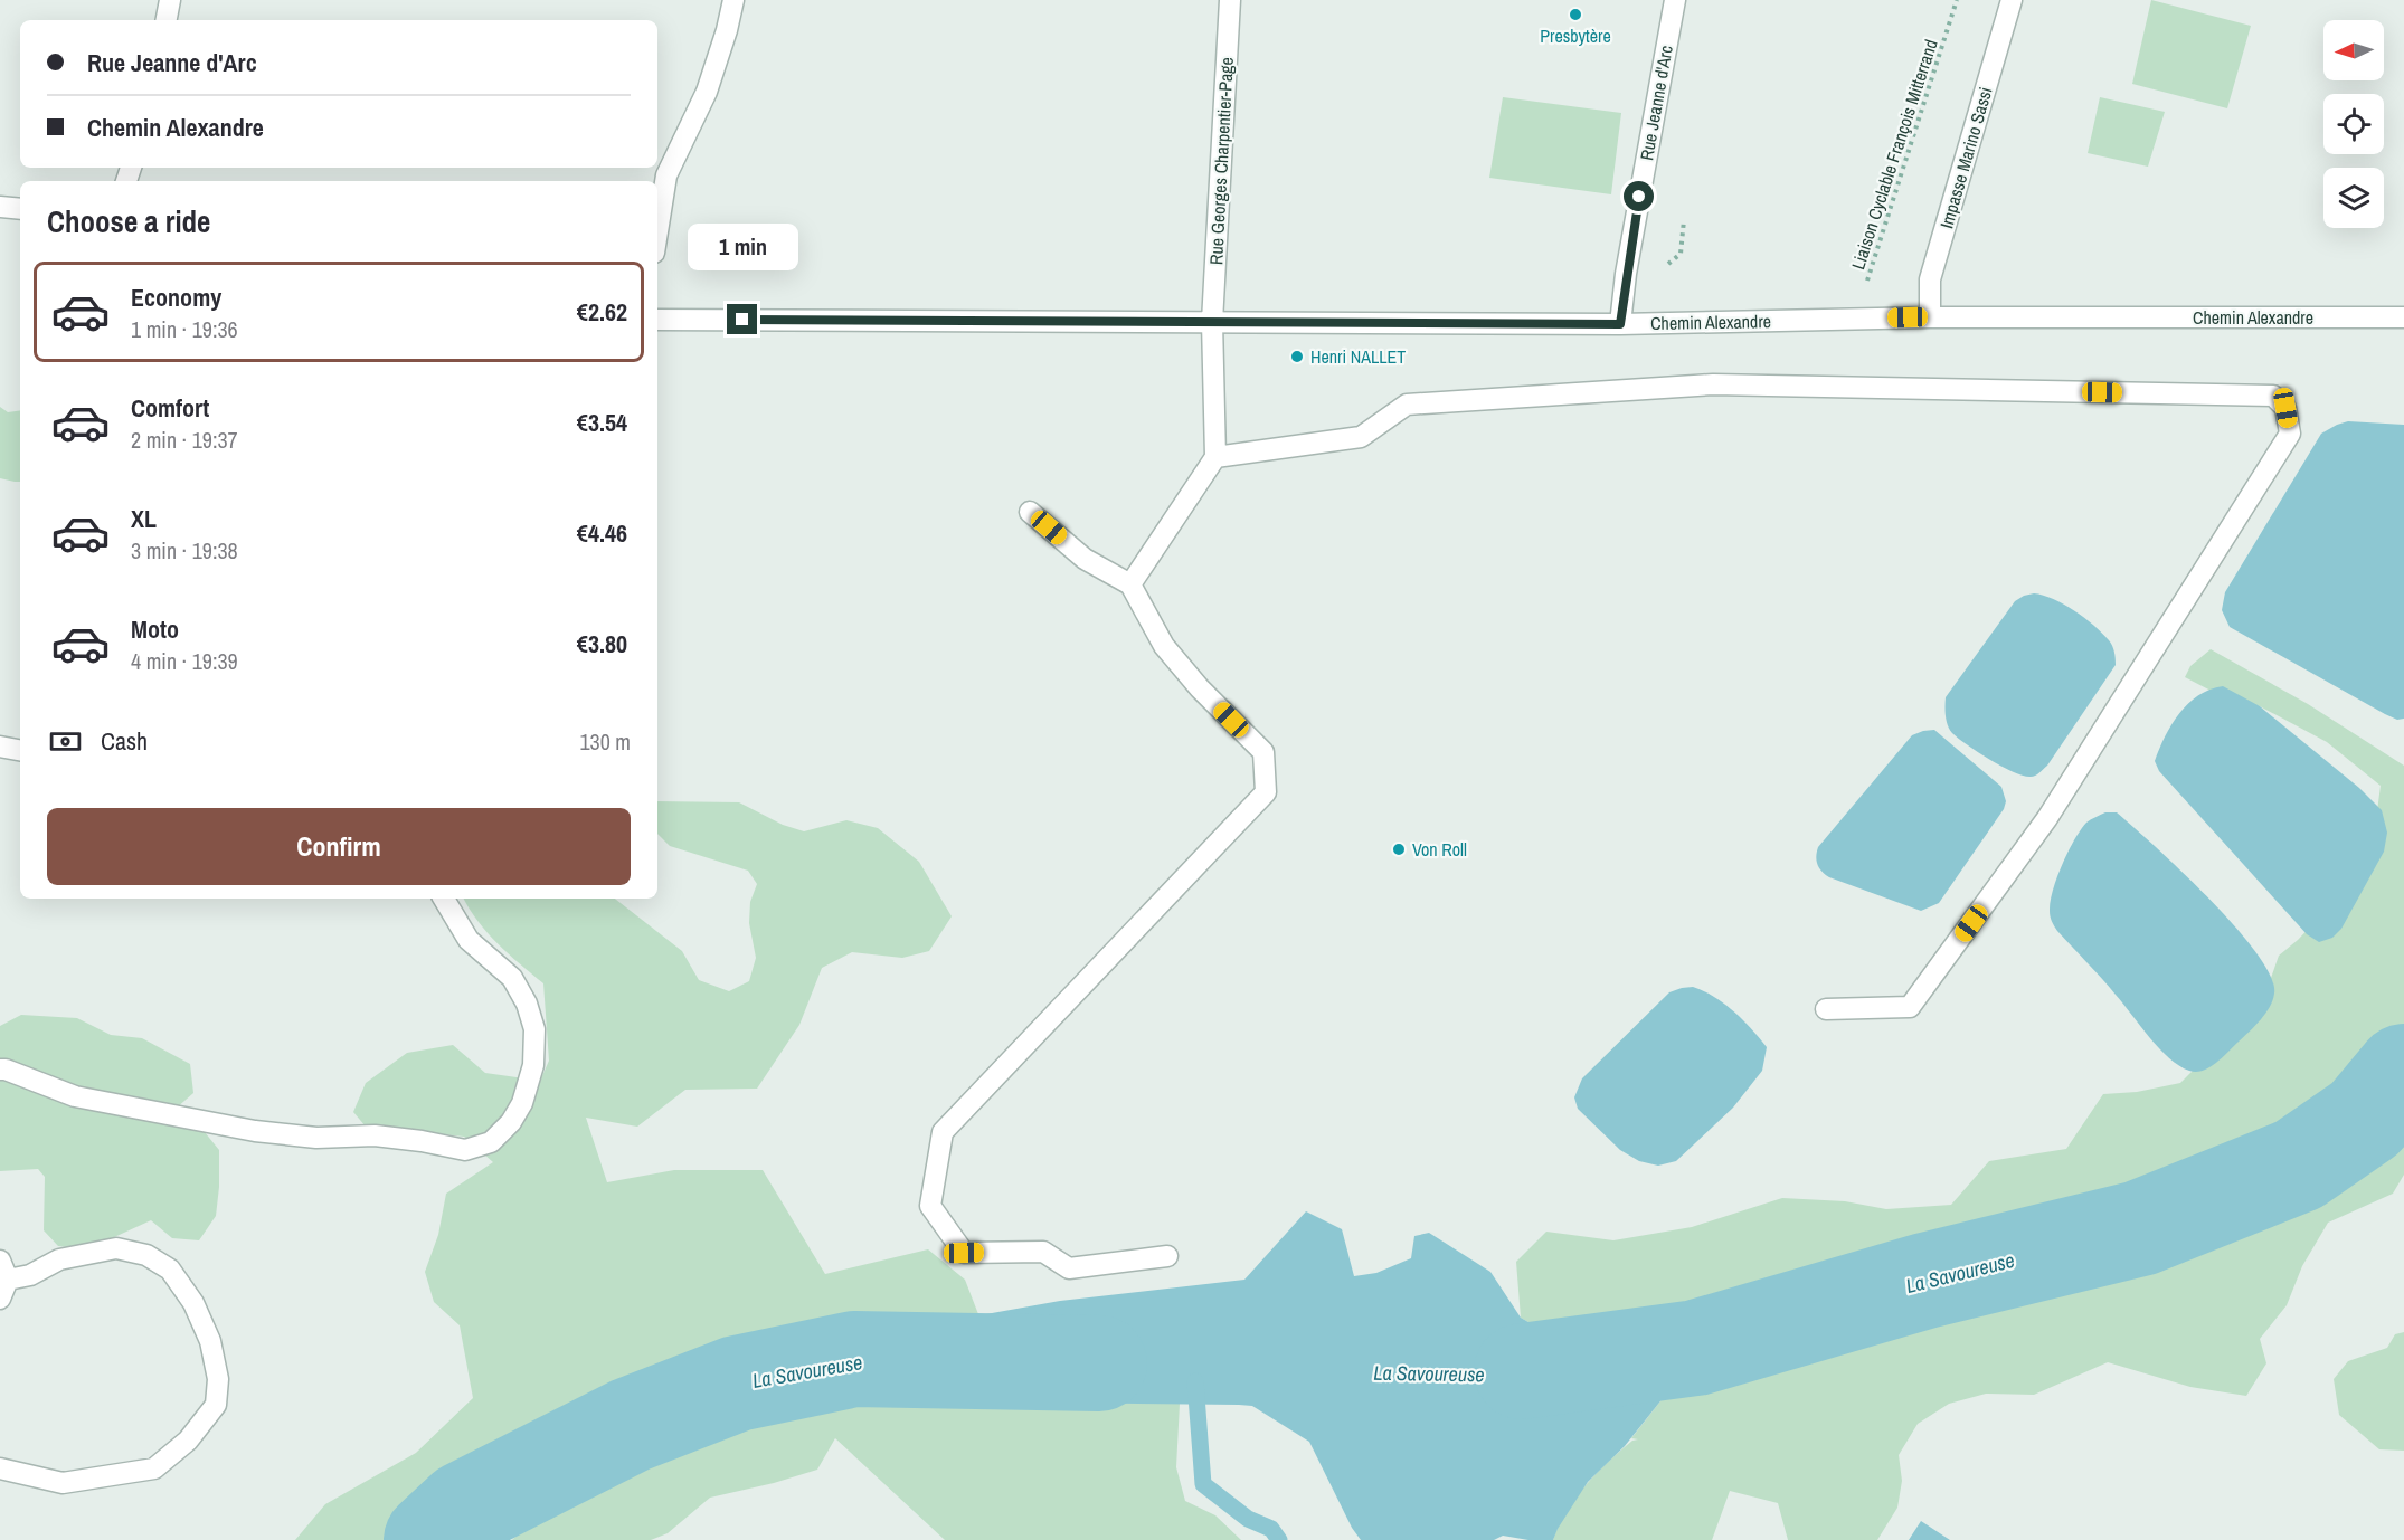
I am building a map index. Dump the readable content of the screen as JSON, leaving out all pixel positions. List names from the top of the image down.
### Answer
{
  "streets": {
    "street": [
      "Rue Jeanne d'Arc",
      "Impasse Marino Sassi",
      "Rue Georges Charpentier-Page",
      "Chemin Alexandre"
    ],
    "path": ["Liaison Cyclable François Mitterrand"]
  },
  "crossings": [
    ["Rue Jeanne d'Arc", "Chemin Alexandre"],
    ["Liaison Cyclable François Mitterrand", "Chemin Alexandre"],
    ["Impasse Marino Sassi", "Chemin Alexandre"],
    ["Rue Georges Charpentier-Page", "Chemin Alexandre"]
  ],
  "water": ["La Savoureuse"],
  "places": ["Presbytère", "Henri NALLET", "Von Roll"],
  "north": "left",
  "page": {
    "banner": ["Rue Jeanne d'Arc", "Chemin Alexandre"],
    "heading": "Choose a ride",
    "bubble": "1 min",
    "list": [
      {
        "name": "Economy",
        "note": "1 min · 19:36",
        "value": "€2.62"
      },
      {
        "name": "Comfort",
        "note": "2 min · 19:37",
        "value": "€3.54"
      },
      {
        "name": "XL",
        "note": "3 min · 19:38",
        "value": "€4.46"
      },
      {
        "name": "Moto",
        "note": "4 min · 19:39",
        "value": "€3.80"
      }
    ],
    "pay": ["Cash", "130 m"],
    "buttons": "Confirm"
  }
}
